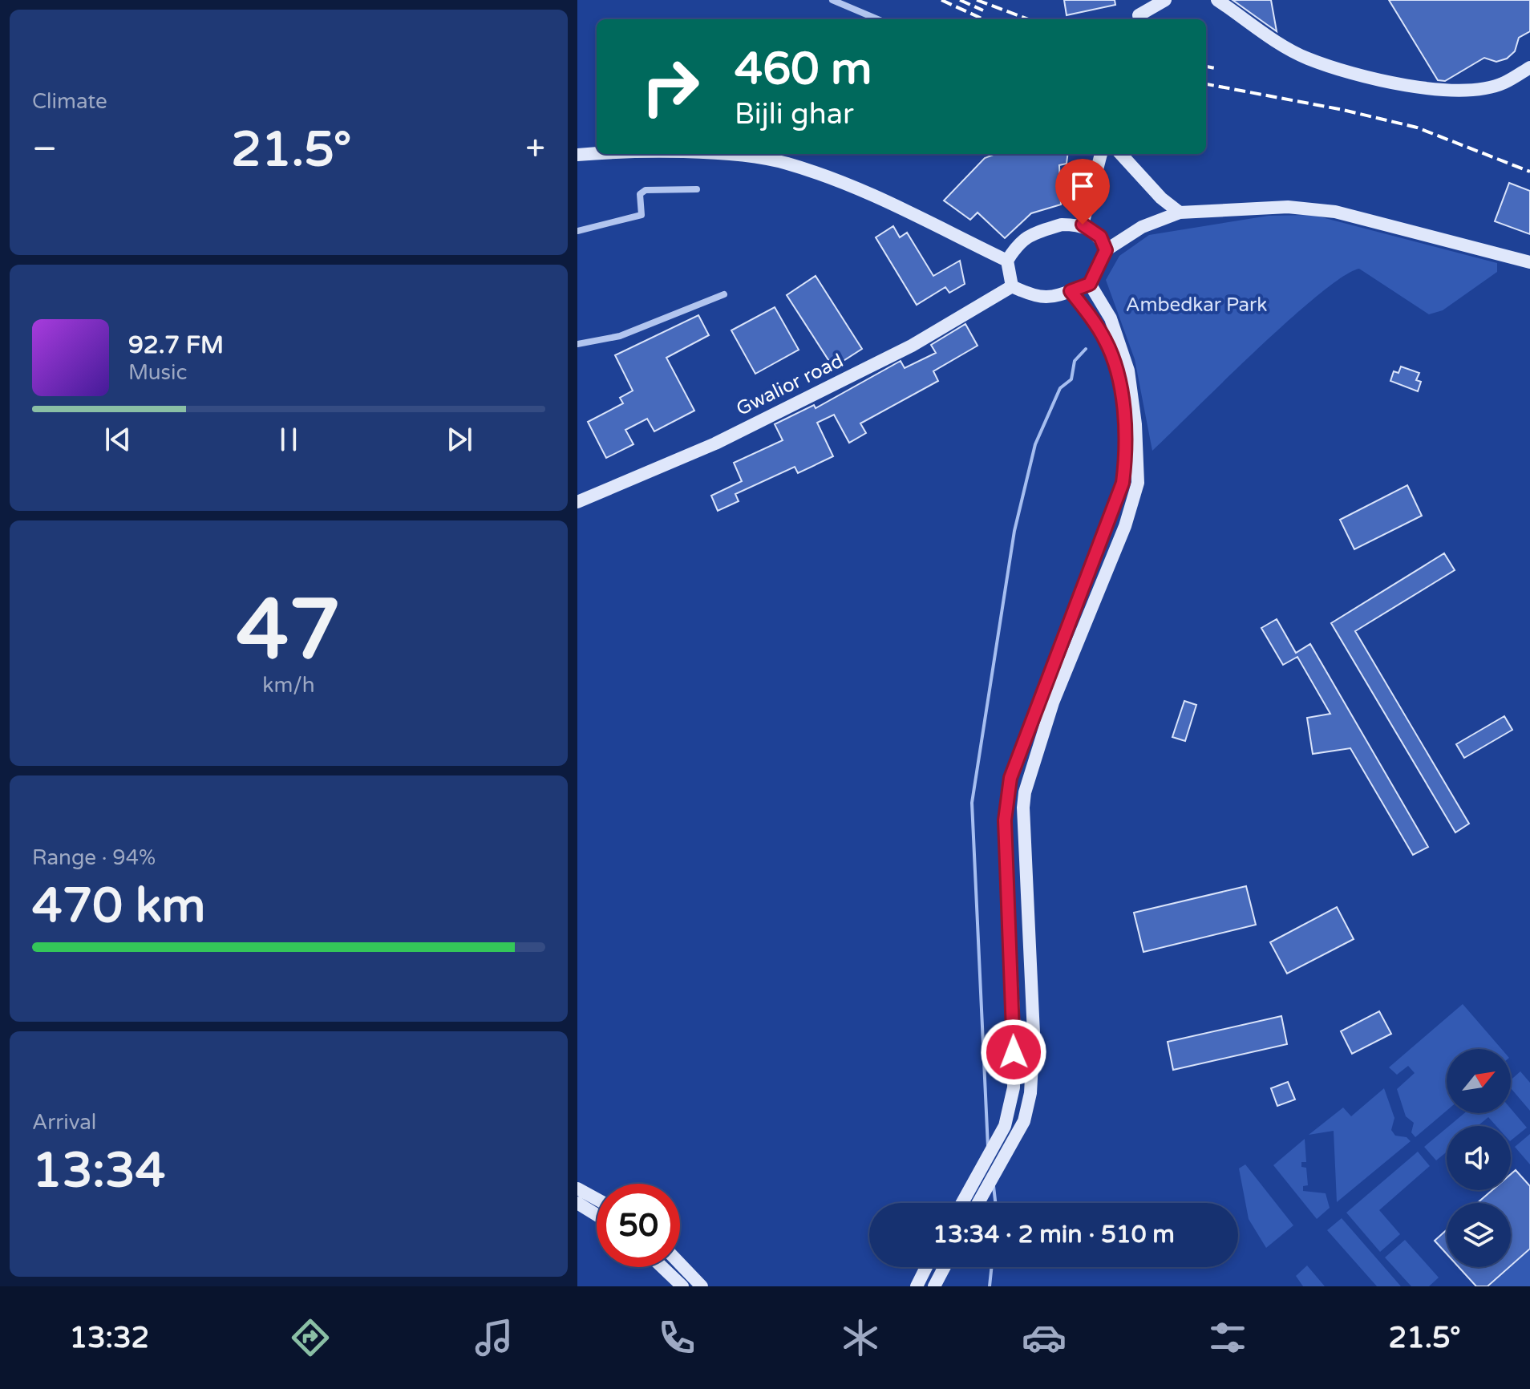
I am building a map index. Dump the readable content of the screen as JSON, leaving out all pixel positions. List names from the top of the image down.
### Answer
{
  "streets": {
    "main road": ["Gwalior road"]
  },
  "parks": ["Ambedkar Park"],
  "north": "top right",
  "page": {
    "tile": [
      "Climate",
      ["47", "km/h"],
      ["Range · 94%", "470 km"],
      ["Arrival", "13:34"]
    ],
    "turn": ["460 m", "Bijli ghar"],
    "heat": ["−", "21.5°", "+"],
    "song": ["92.7 FM", "Music"],
    "limit": "50",
    "trip": "13:34 · 2 min · 510 m",
    "tabs": ["13:32", "21.5°"]
  }
}
